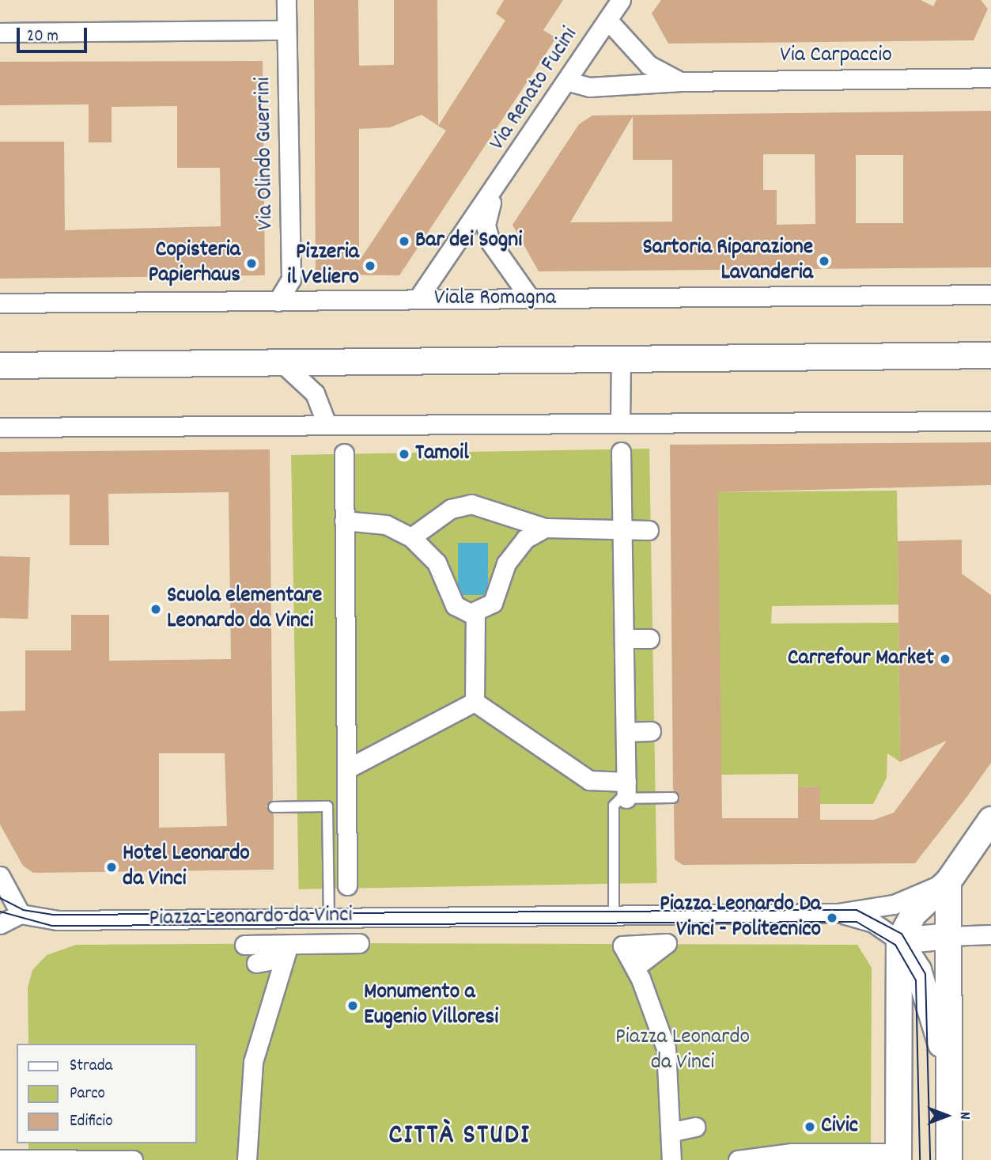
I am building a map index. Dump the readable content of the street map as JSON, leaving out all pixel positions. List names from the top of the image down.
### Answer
{
  "streets": {
    "main road": ["Piazza Leonardo da Vinci"],
    "street": [
      "Via Carpaccio",
      "Via Renato Fucini",
      "Via Olindo Guerrini",
      "Viale Romagna"
    ]
  },
  "crossings": [
    ["Via Carpaccio", "Via Renato Fucini"],
    ["Via Renato Fucini", "Viale Romagna"],
    ["Via Olindo Guerrini", "Viale Romagna"]
  ],
  "districts": ["CITTÀ STUDI"],
  "parks": ["Piazza Leonardo da Vinci"],
  "places": [
    "Bar dei Sogni",
    "Sartoria Riparazione Lavanderia",
    "Copisteria Papierhaus",
    "Pizzeria il Veliero",
    "Tamoil",
    "Scuola elementare Leonardo da Vinci",
    "Carrefour Market",
    "Hotel Leonardo da Vinci",
    "Piazza Leonardo Da Vinci - Politecnico",
    "Monumento a Eugenio Villoresi",
    "Civic"
  ],
  "legend": ["Strada", "Parco", "Edificio"],
  "scale_bar": "20 m",
  "north": "right"
}
